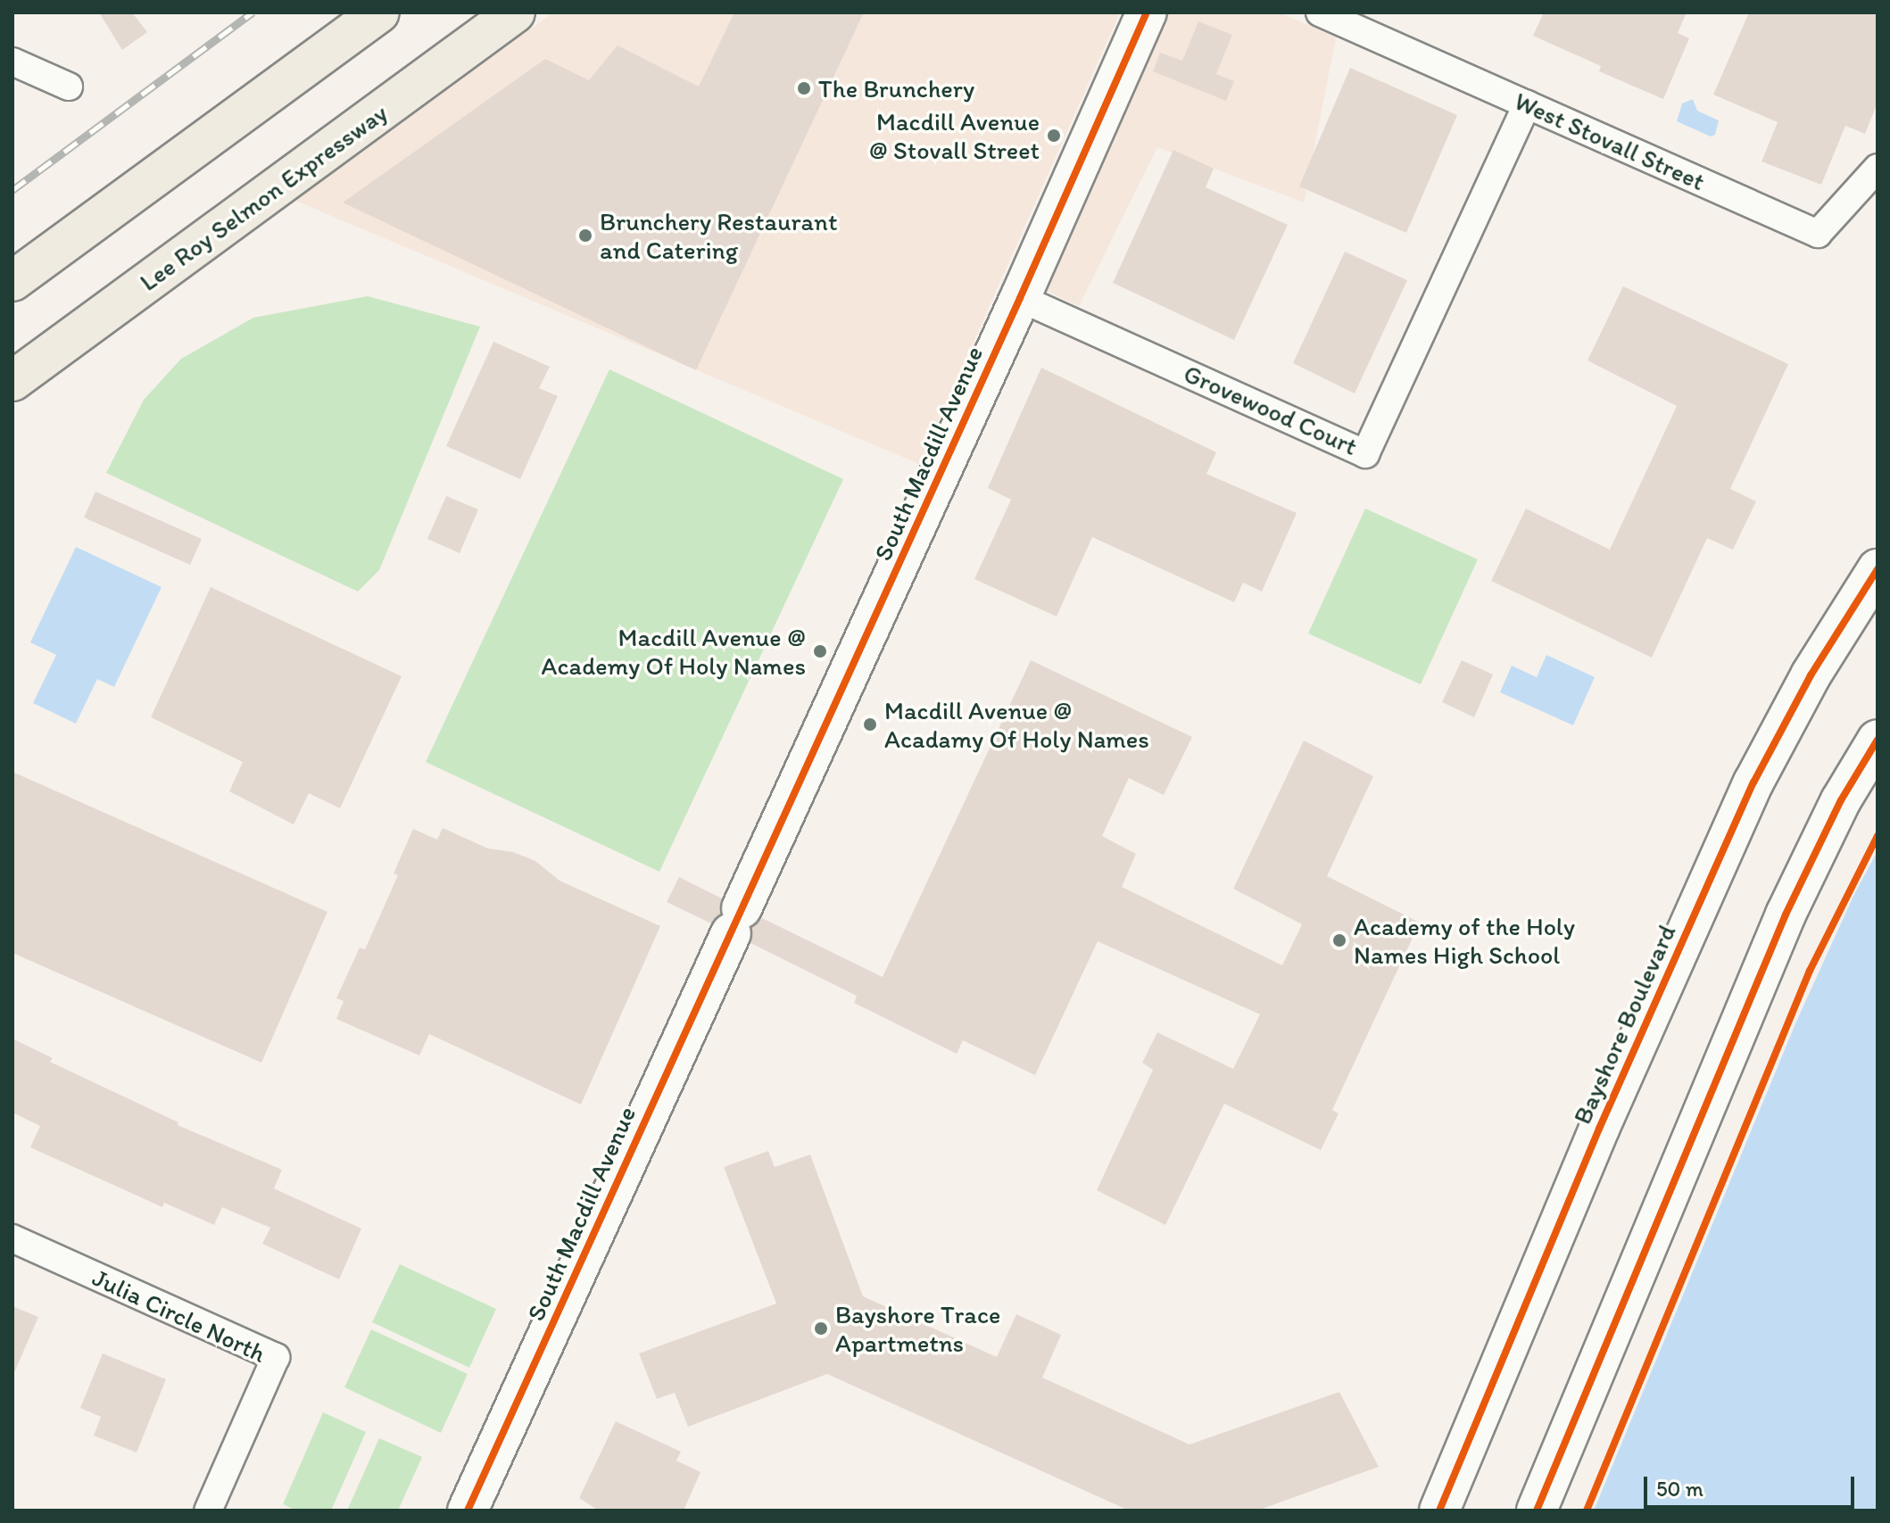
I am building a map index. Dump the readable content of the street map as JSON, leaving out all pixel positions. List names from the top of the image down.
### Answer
{
  "streets": {
    "highway": ["Lee Roy Selmon Expressway"],
    "main road": ["South Macdill Avenue", "Bayshore Boulevard"],
    "street": ["West Stovall Street", "Grovewood Court", "Julia Circle North"]
  },
  "crossings": [
    ["West Stovall Street", "Grovewood Court"],
    ["Grovewood Court", "South Macdill Avenue"]
  ],
  "places": [
    "The Brunchery",
    "Macdill Avenue @ Stovall Street",
    "Brunchery Restaurant and Catering",
    "Macdill Avenue @ Academy Of Holy Names",
    "Macdill Avenue @ Acadamy Of Holy Names",
    "Academy of the Holy Names High School",
    "Bayshore Trace Apartmetns"
  ],
  "scale_bar": "50 m"
}
